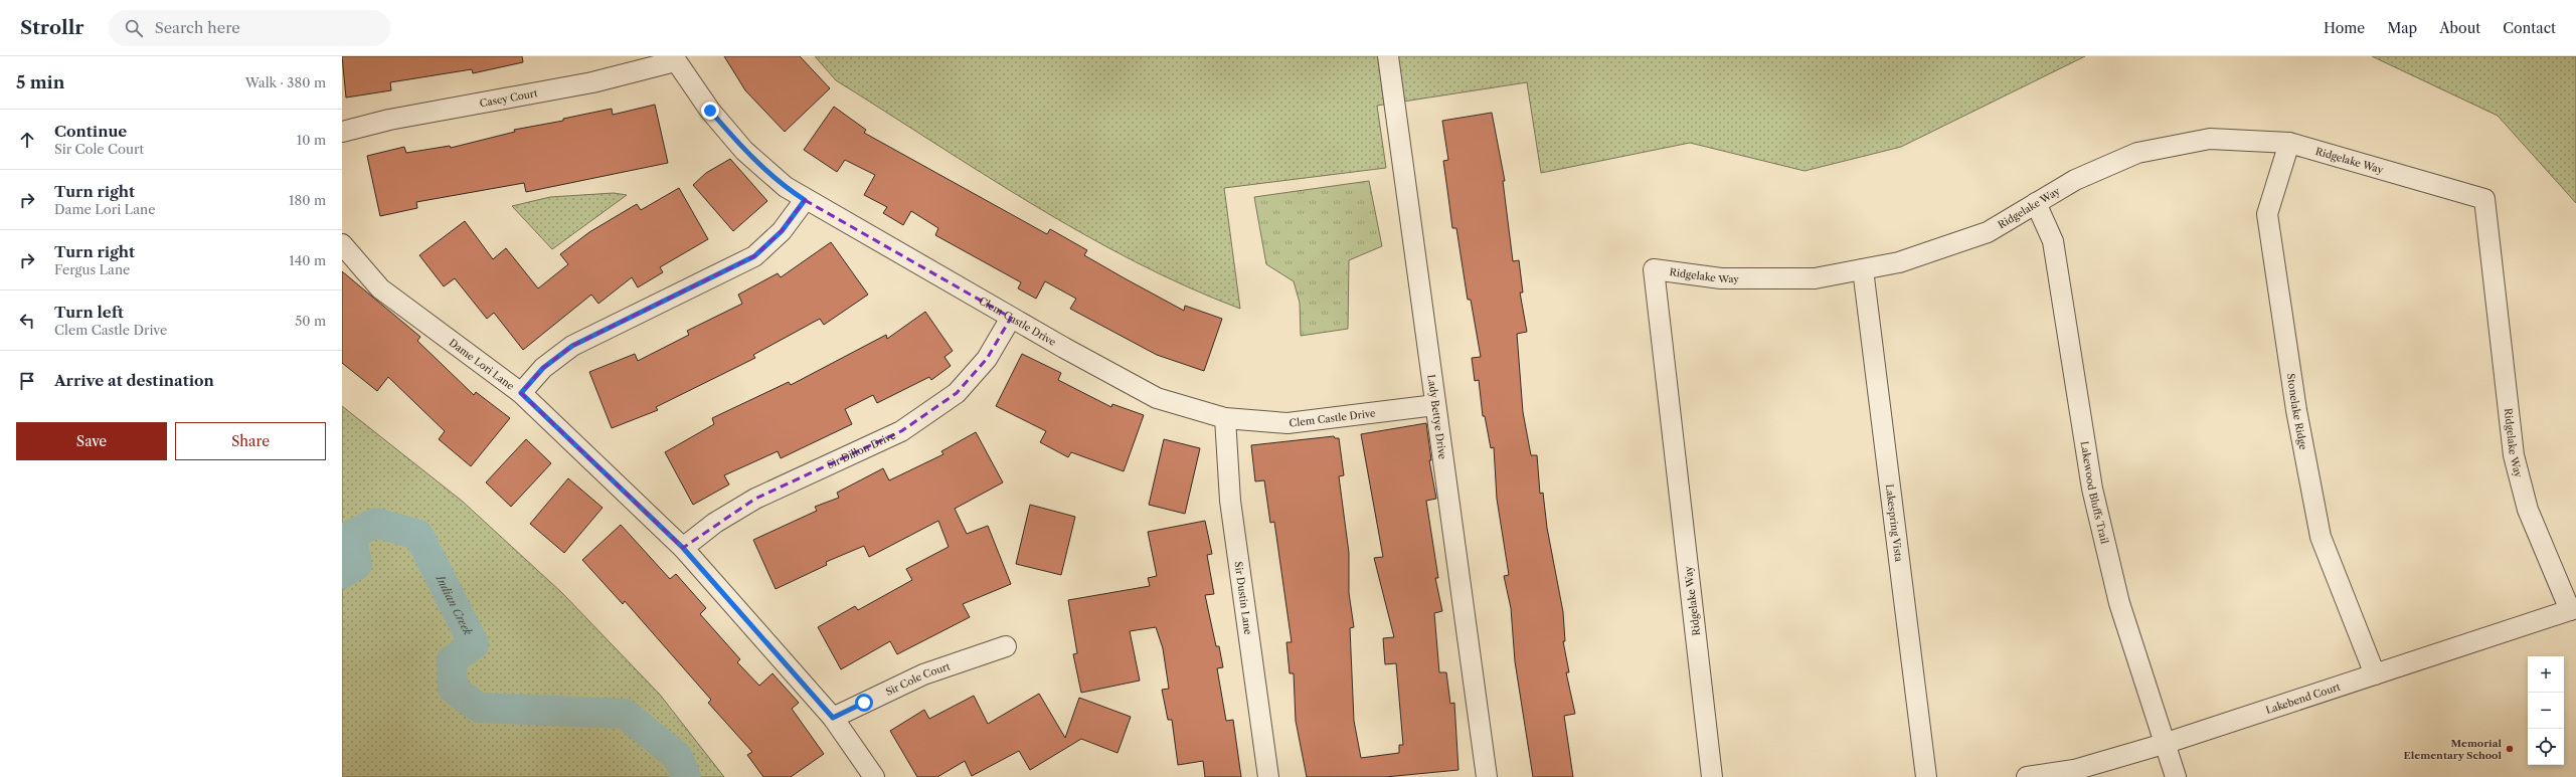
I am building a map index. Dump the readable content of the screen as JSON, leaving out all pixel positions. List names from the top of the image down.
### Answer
{
  "streets": {
    "street": [
      "Casey Court",
      "Ridgelake Way",
      "Clem Castle Drive",
      "Dame Lori Lane",
      "Stonelake Ridge",
      "Lady Bettye Drive",
      "Sir Dillon Drive",
      "Lakewood Bluffs Trail",
      "Lakespring Vista",
      "Sir Dustin Lane",
      "Sir Cole Court",
      "Lakebend Court"
    ]
  },
  "crossings": [
    ["Casey Court", "Clem Castle Drive"],
    ["Ridgelake Way", "Stonelake Ridge"],
    ["Ridgelake Way", "Lakewood Bluffs Trail"],
    ["Ridgelake Way", "Lakespring Vista"],
    ["Ridgelake Way", "Lakebend Court"],
    ["Clem Castle Drive", "Lady Bettye Drive"],
    ["Clem Castle Drive", "Sir Dillon Drive"],
    ["Clem Castle Drive", "Sir Dustin Lane"],
    ["Dame Lori Lane", "Sir Dillon Drive"],
    ["Dame Lori Lane", "Sir Cole Court"],
    ["Stonelake Ridge", "Lakebend Court"],
    ["Lakewood Bluffs Trail", "Lakebend Court"]
  ],
  "water": ["Indian Creek"],
  "places": ["Memorial Elementary School"],
  "page": {
    "header": "Strollr",
    "search": "Search here",
    "nav": [
      "Home",
      "Map",
      "About",
      "Contact"
    ],
    "heading": ["5 min", "Walk · 380 m"],
    "list": [
      ["Continue", "Sir Cole Court", "10 m"],
      ["Turn right", "Dame Lori Lane", "180 m"],
      ["Turn right", "Fergus Lane", "140 m"],
      ["Turn left", "Clem Castle Drive", "50 m"],
      "Arrive at destination"
    ],
    "buttons": ["Save", "Share"],
    "map_buttons": ["+", "−"]
  }
}
